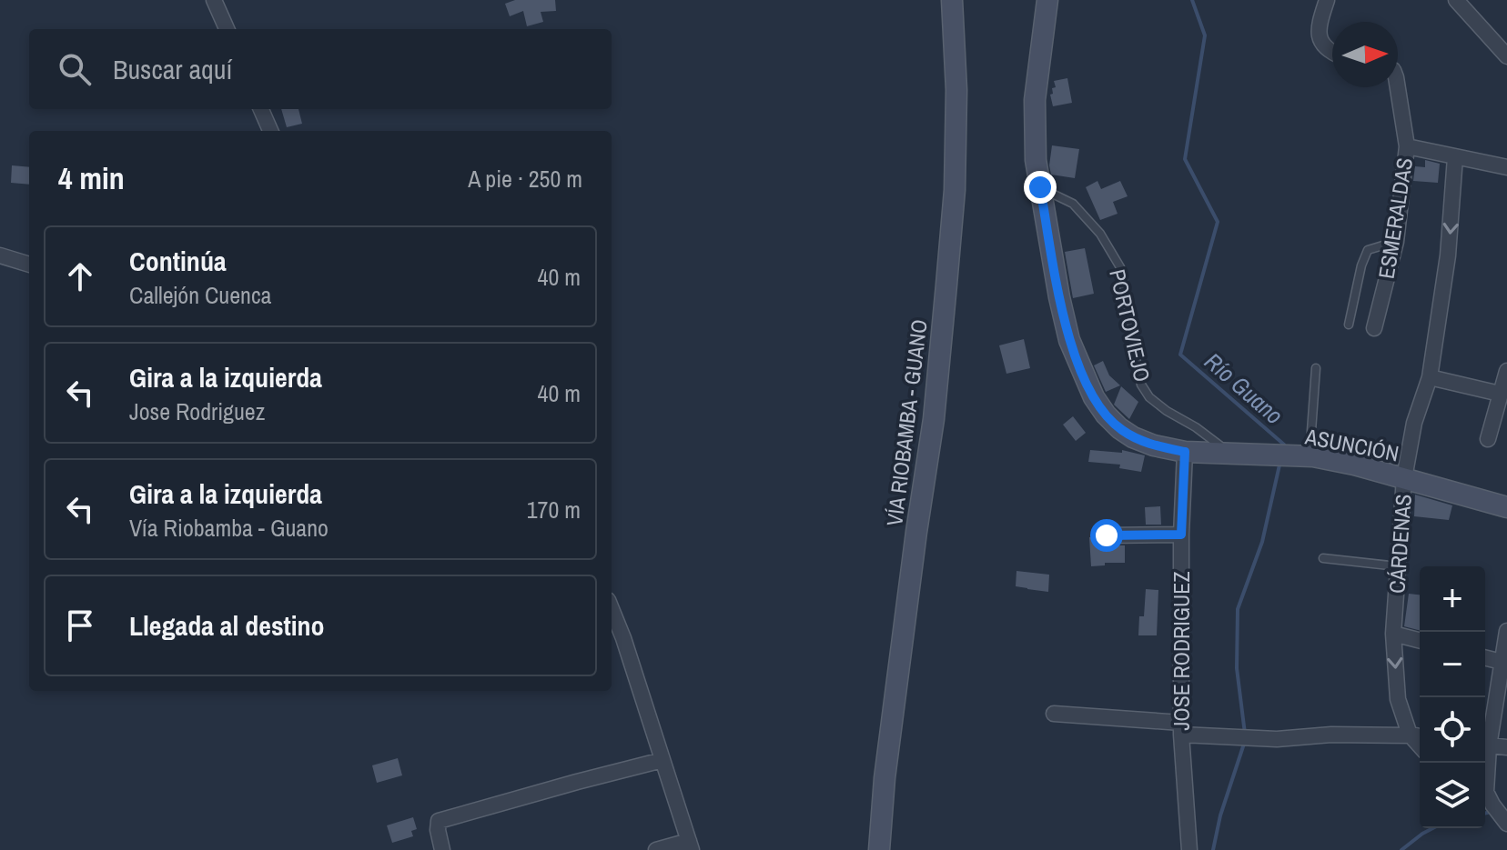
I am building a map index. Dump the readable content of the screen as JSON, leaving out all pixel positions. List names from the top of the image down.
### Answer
{
  "streets": {
    "main road": ["VÍA RIOBAMBA - GUANO", "ASUNCIÓN"],
    "street": ["ESMERALDAS", "CÁRDENAS", "JOSE RODRIGUEZ"],
    "lane": ["PORTOVIEJO"]
  },
  "crossings": [
    ["PORTOVIEJO", "ASUNCIÓN"],
    ["ASUNCIÓN", "CÁRDENAS"],
    ["ASUNCIÓN", "JOSE RODRIGUEZ"]
  ],
  "one_way": ["CÁRDENAS"],
  "water": ["Río Guano"],
  "north": "right",
  "page": {
    "search": "Buscar aquí",
    "heading": ["4 min", "A pie · 250 m"],
    "list": [
      ["Continúa", "Callejón Cuenca", "40 m"],
      ["Gira a la izquierda", "Jose Rodriguez", "40 m"],
      ["Gira a la izquierda", "Vía Riobamba - Guano", "170 m"],
      "Llegada al destino"
    ],
    "map_buttons": ["+", "−"]
  }
}
